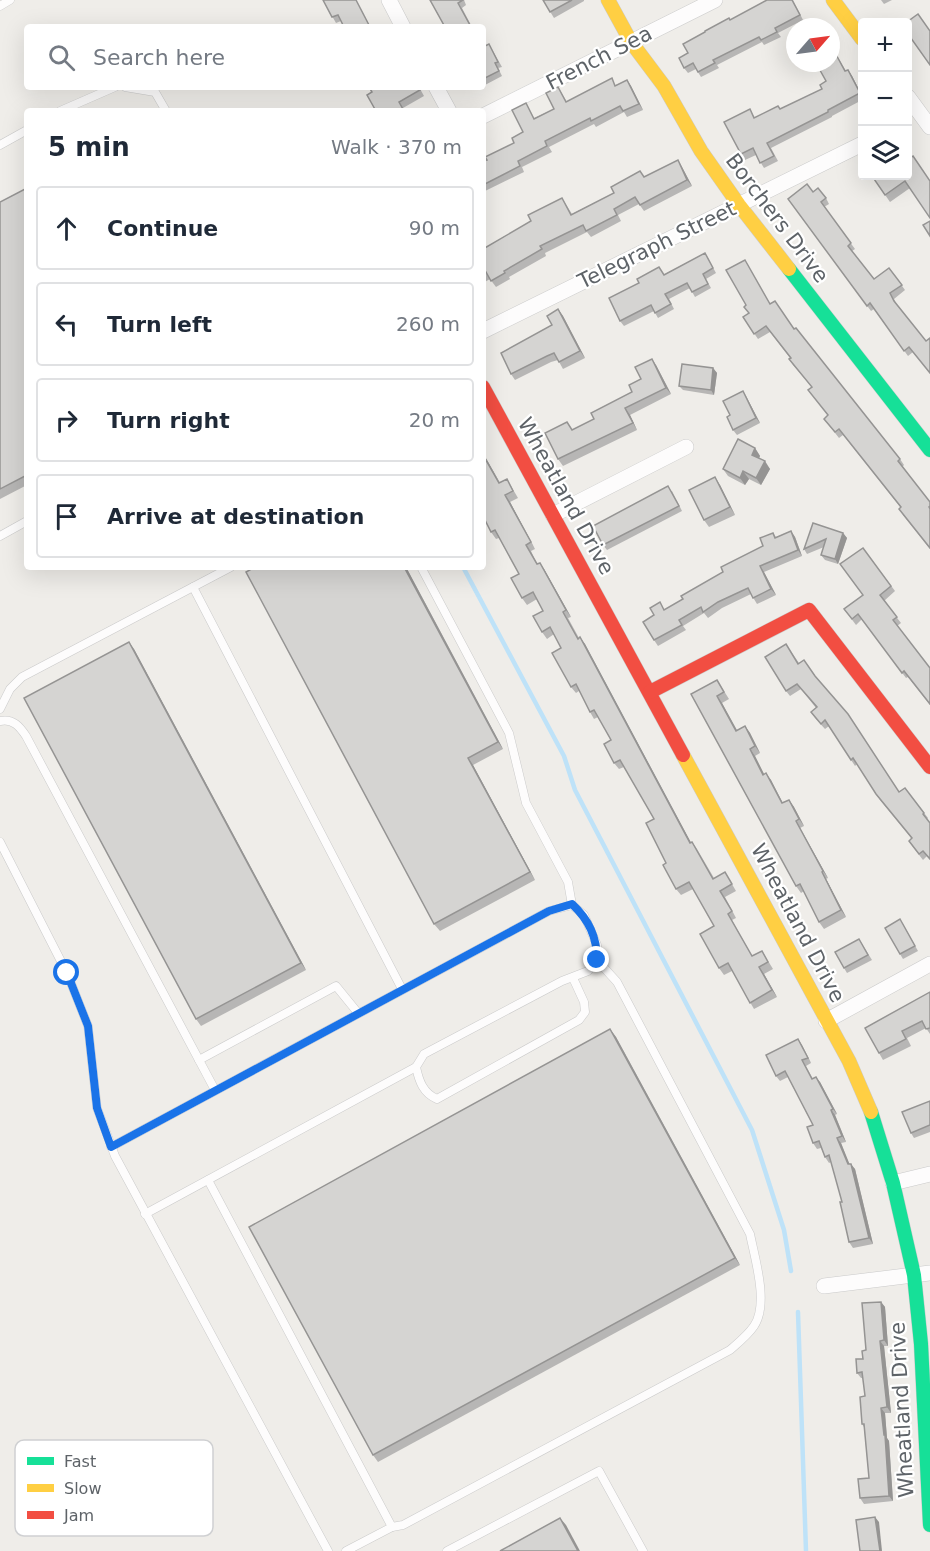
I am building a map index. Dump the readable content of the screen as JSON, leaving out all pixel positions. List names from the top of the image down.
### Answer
{
  "streets": {
    "street": [
      "French Sea",
      "Borchers Drive",
      "Telegraph Street",
      "Wheatland Drive"
    ]
  },
  "crossings": [
    ["French Sea", "Borchers Drive"],
    ["Borchers Drive", "Telegraph Street"]
  ],
  "legend": ["Fast", "Slow", "Jam"],
  "north": "top right",
  "page": {
    "map_buttons": ["+", "−"],
    "search": "Search here",
    "heading": ["5 min", "Walk · 370 m"],
    "list": [
      ["Continue", "90 m"],
      ["Turn left", "260 m"],
      ["Turn right", "20 m"],
      "Arrive at destination"
    ]
  }
}
